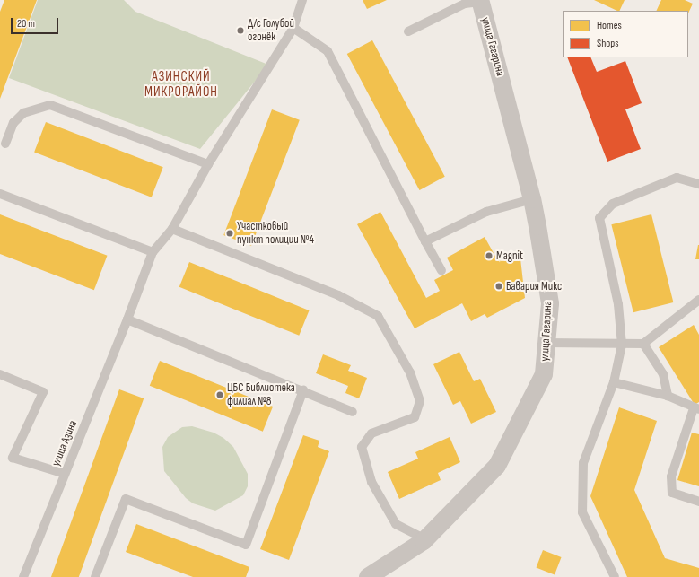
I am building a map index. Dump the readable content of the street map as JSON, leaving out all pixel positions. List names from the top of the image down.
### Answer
{
  "streets": {
    "street": ["улица Гагарина"],
    "lane": ["улица Азина"]
  },
  "districts": ["АЗИНСКИЙ МИКРОРАЙОН"],
  "places": [
    "Д/с Голубой огонёк",
    "Участковый пункт полиции №4",
    "Magnit",
    "Бавария Микс",
    "ЦБС Библиотека филиал №8"
  ],
  "legend": ["Homes", "Shops"],
  "scale_bar": "20 m"
}
